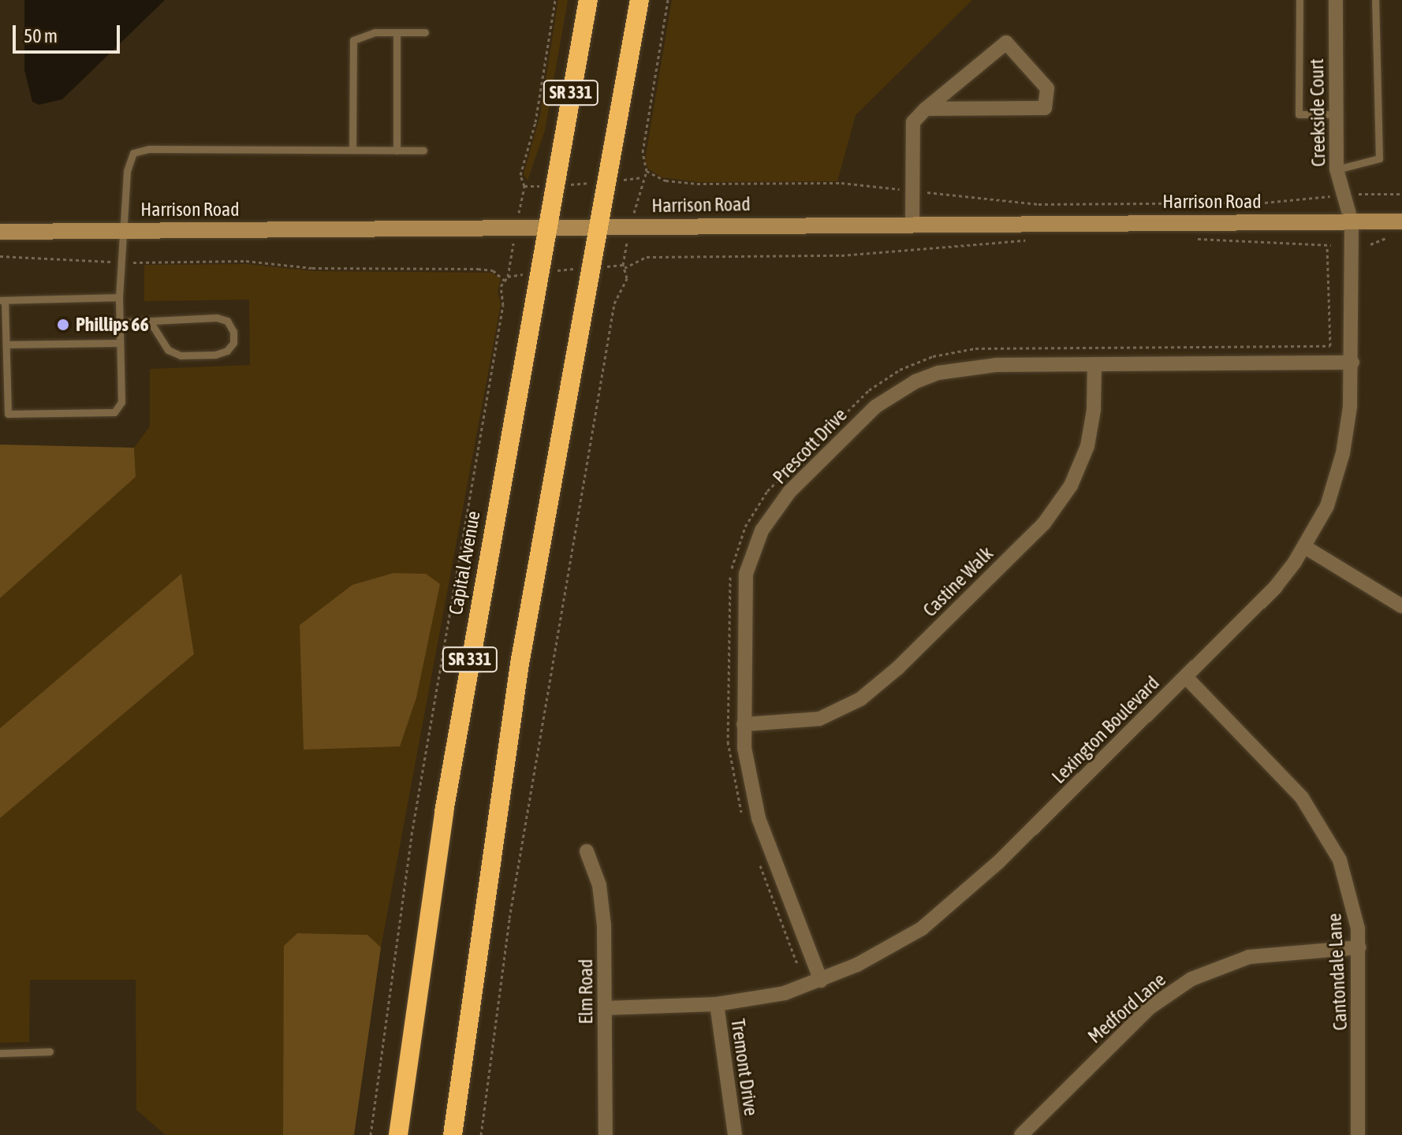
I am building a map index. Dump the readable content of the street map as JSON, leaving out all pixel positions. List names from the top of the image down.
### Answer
{
  "streets": {
    "highway": ["SR 331", "Capital Avenue"],
    "street": [
      "Creekside Court",
      "Harrison Road",
      "Prescott Drive",
      "Castine Walk",
      "Lexington Boulevard",
      "Cantondale Lane",
      "Elm Road",
      "Medford Lane",
      "Tremont Drive"
    ]
  },
  "crossings": [
    ["SR 331", "Harrison Road"],
    ["Creekside Court", "Harrison Road"],
    ["Creekside Court", "Lexington Boulevard"],
    ["Harrison Road", "Capital Avenue"],
    ["Harrison Road", "Lexington Boulevard"],
    ["Prescott Drive", "Castine Walk"],
    ["Prescott Drive", "Lexington Boulevard"],
    ["Lexington Boulevard", "Cantondale Lane"],
    ["Lexington Boulevard", "Elm Road"],
    ["Lexington Boulevard", "Tremont Drive"],
    ["Cantondale Lane", "Medford Lane"]
  ],
  "places": ["Phillips 66"],
  "scale_bar": "50 m"
}
